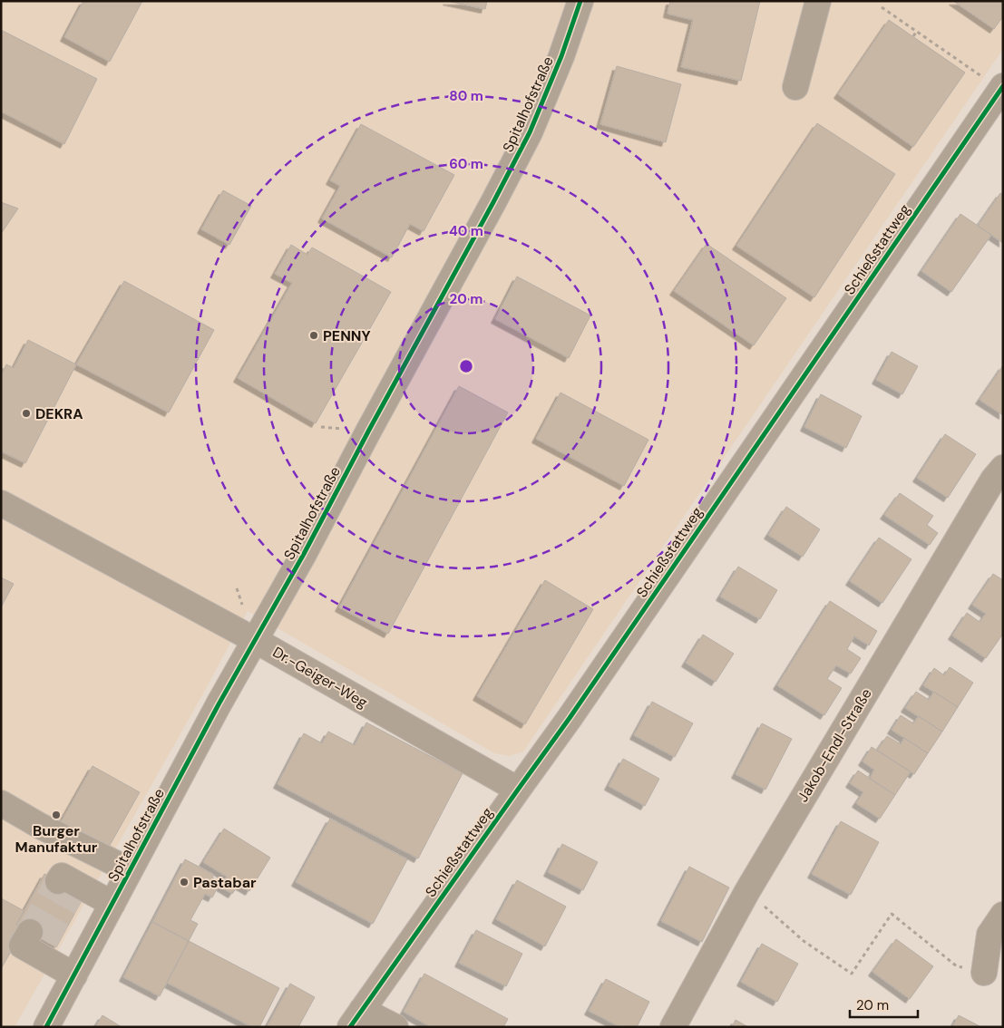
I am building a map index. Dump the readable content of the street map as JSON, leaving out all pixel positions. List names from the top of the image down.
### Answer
{
  "streets": {
    "street": [
      "Spitalhofstraße",
      "Schießstattweg",
      "Dr.-Geiger-Weg",
      "Jakob-Endl-Straße"
    ]
  },
  "crossings": [
    ["Spitalhofstraße", "Dr.-Geiger-Weg"],
    ["Schießstattweg", "Dr.-Geiger-Weg"]
  ],
  "places": [
    "PENNY",
    "DEKRA",
    "Burger Manufaktur",
    "Pastabar"
  ],
  "scale_bar": "20 m",
  "rings": [
    "80 m",
    "60 m",
    "40 m",
    "20 m"
  ]
}
